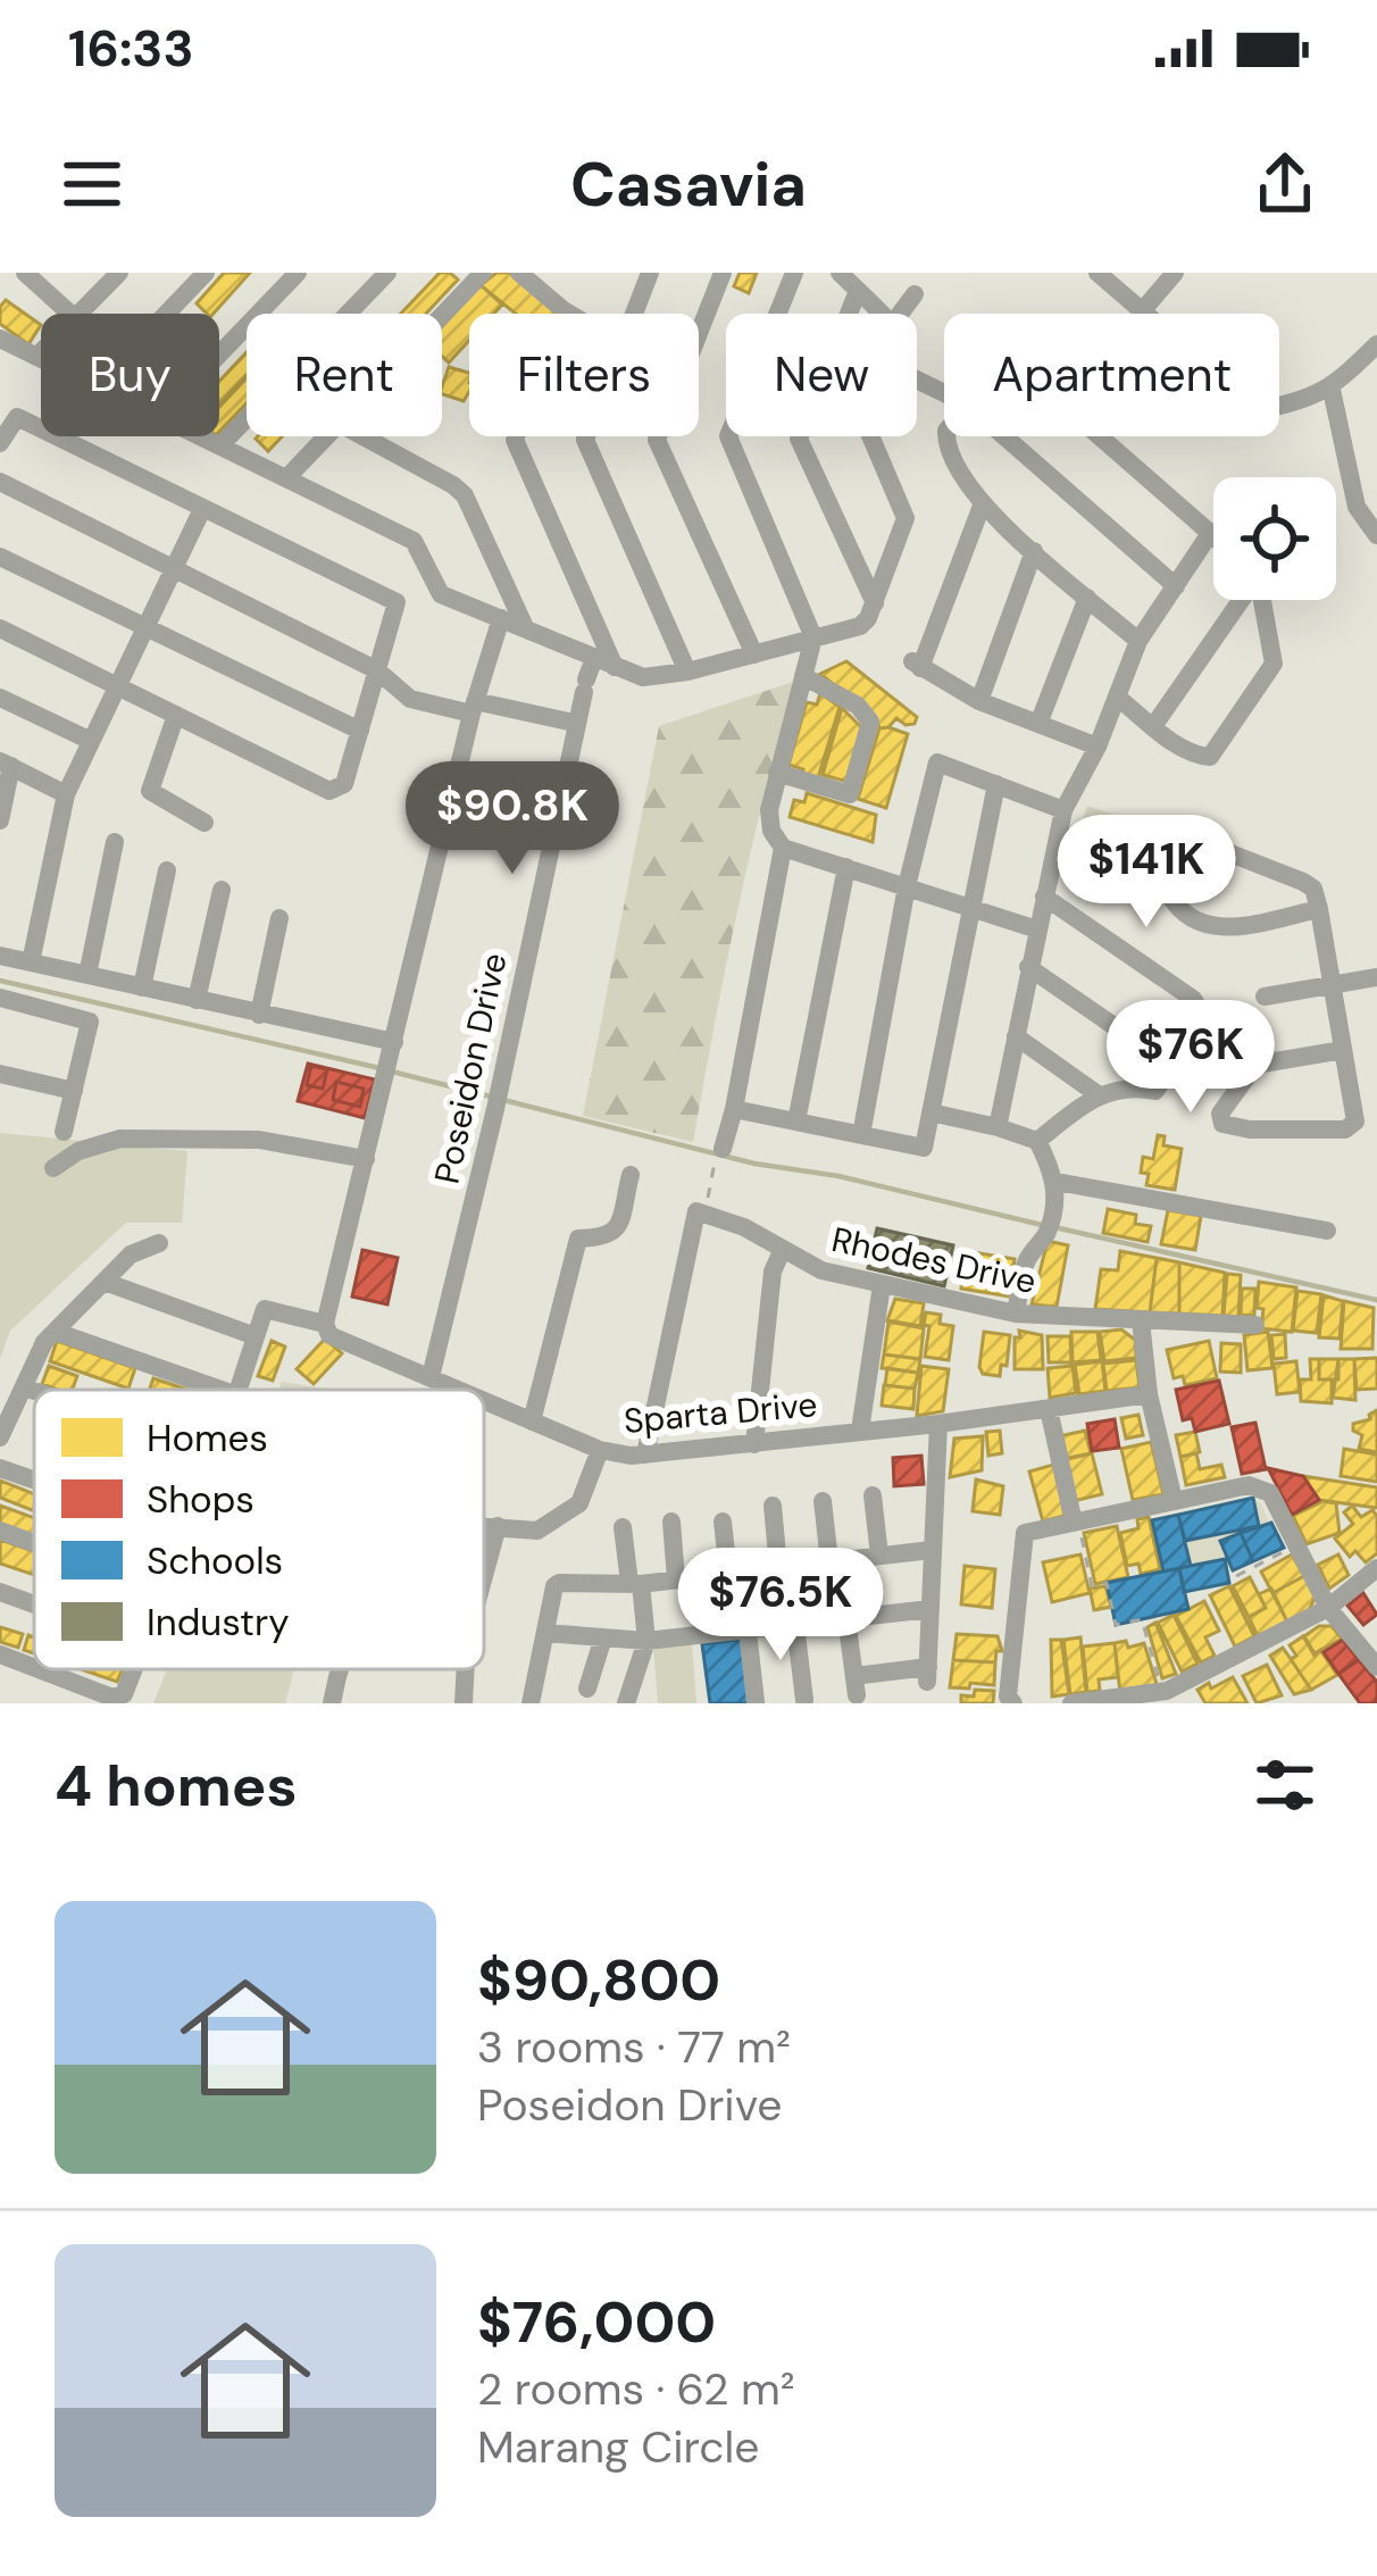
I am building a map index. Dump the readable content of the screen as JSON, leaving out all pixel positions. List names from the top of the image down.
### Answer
{
  "streets": {
    "street": ["Poseidon Drive", "Rhodes Drive", "Sparta Drive"]
  },
  "crossings": [
    ["Poseidon Drive", "Sparta Drive"]
  ],
  "legend": [
    "Homes",
    "Shops",
    "Schools",
    "Industry"
  ],
  "page": {
    "status": "16:33",
    "header": "Casavia",
    "chip": [
      "Buy",
      "Rent",
      "Filters",
      "New",
      "Apartment"
    ],
    "price": [
      "$90.8K",
      "$141K",
      "$76K",
      "$76.5K"
    ],
    "heading": "4 homes",
    "list": [
      {
        "name": "$90,800",
        "note": "3 rooms · 77 m² · Poseidon Drive"
      },
      {
        "name": "$76,000",
        "note": "2 rooms · 62 m² · Marang Circle"
      }
    ]
  }
}
